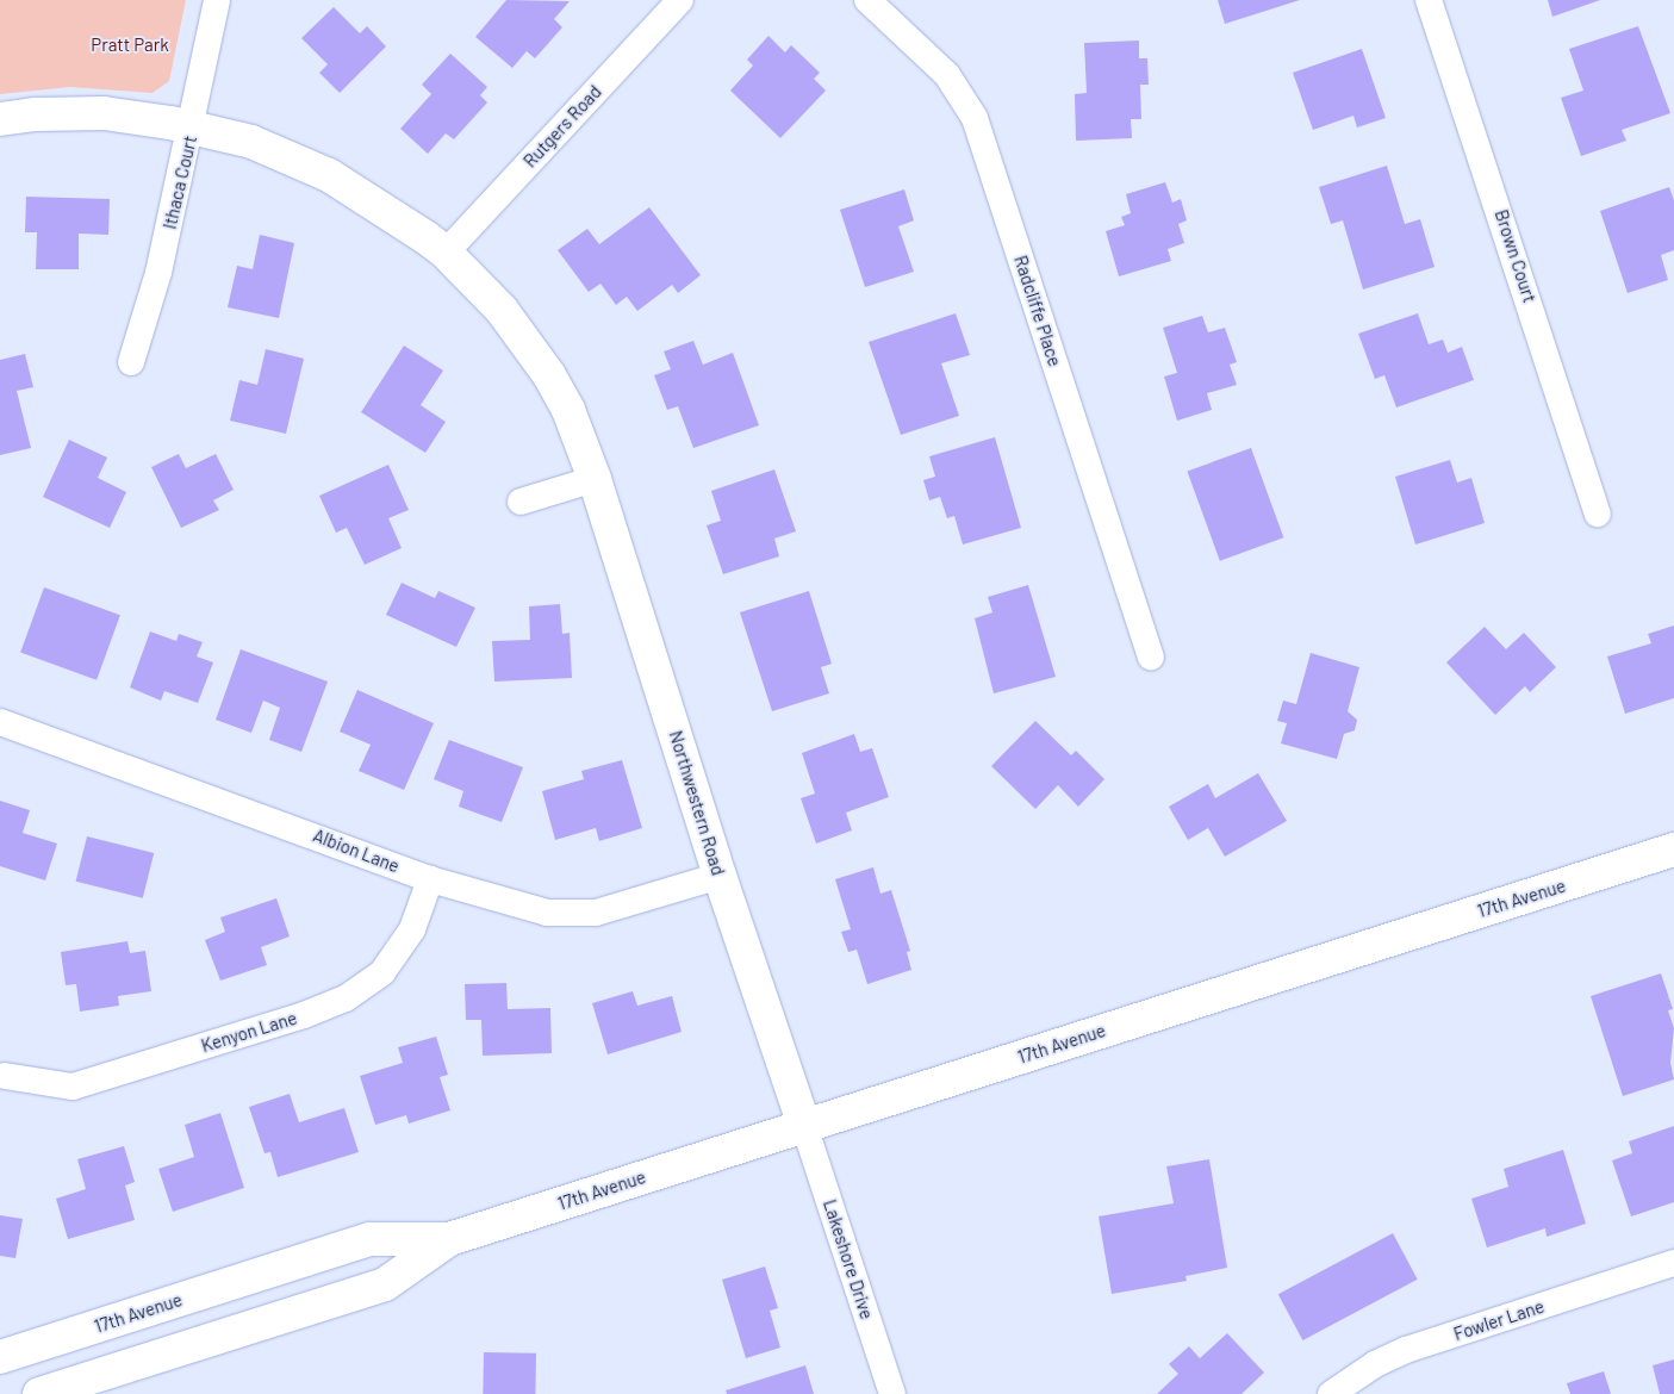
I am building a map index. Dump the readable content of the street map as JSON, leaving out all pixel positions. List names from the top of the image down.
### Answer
{
  "streets": {
    "main road": ["Northwestern Road", "17th Avenue"],
    "street": [
      "Rutgers Road",
      "Ithaca Court",
      "Brown Court",
      "Radcliffe Place",
      "Albion Lane",
      "Kenyon Lane",
      "Lakeshore Drive",
      "Fowler Lane"
    ]
  },
  "crossings": [
    ["Rutgers Road", "Northwestern Road"],
    ["Ithaca Court", "Northwestern Road"],
    ["Northwestern Road", "Albion Lane"],
    ["Northwestern Road", "17th Avenue"],
    ["Northwestern Road", "Lakeshore Drive"],
    ["Albion Lane", "Kenyon Lane"],
    ["17th Avenue", "Lakeshore Drive"]
  ],
  "parks": ["Pratt Park"]
}
